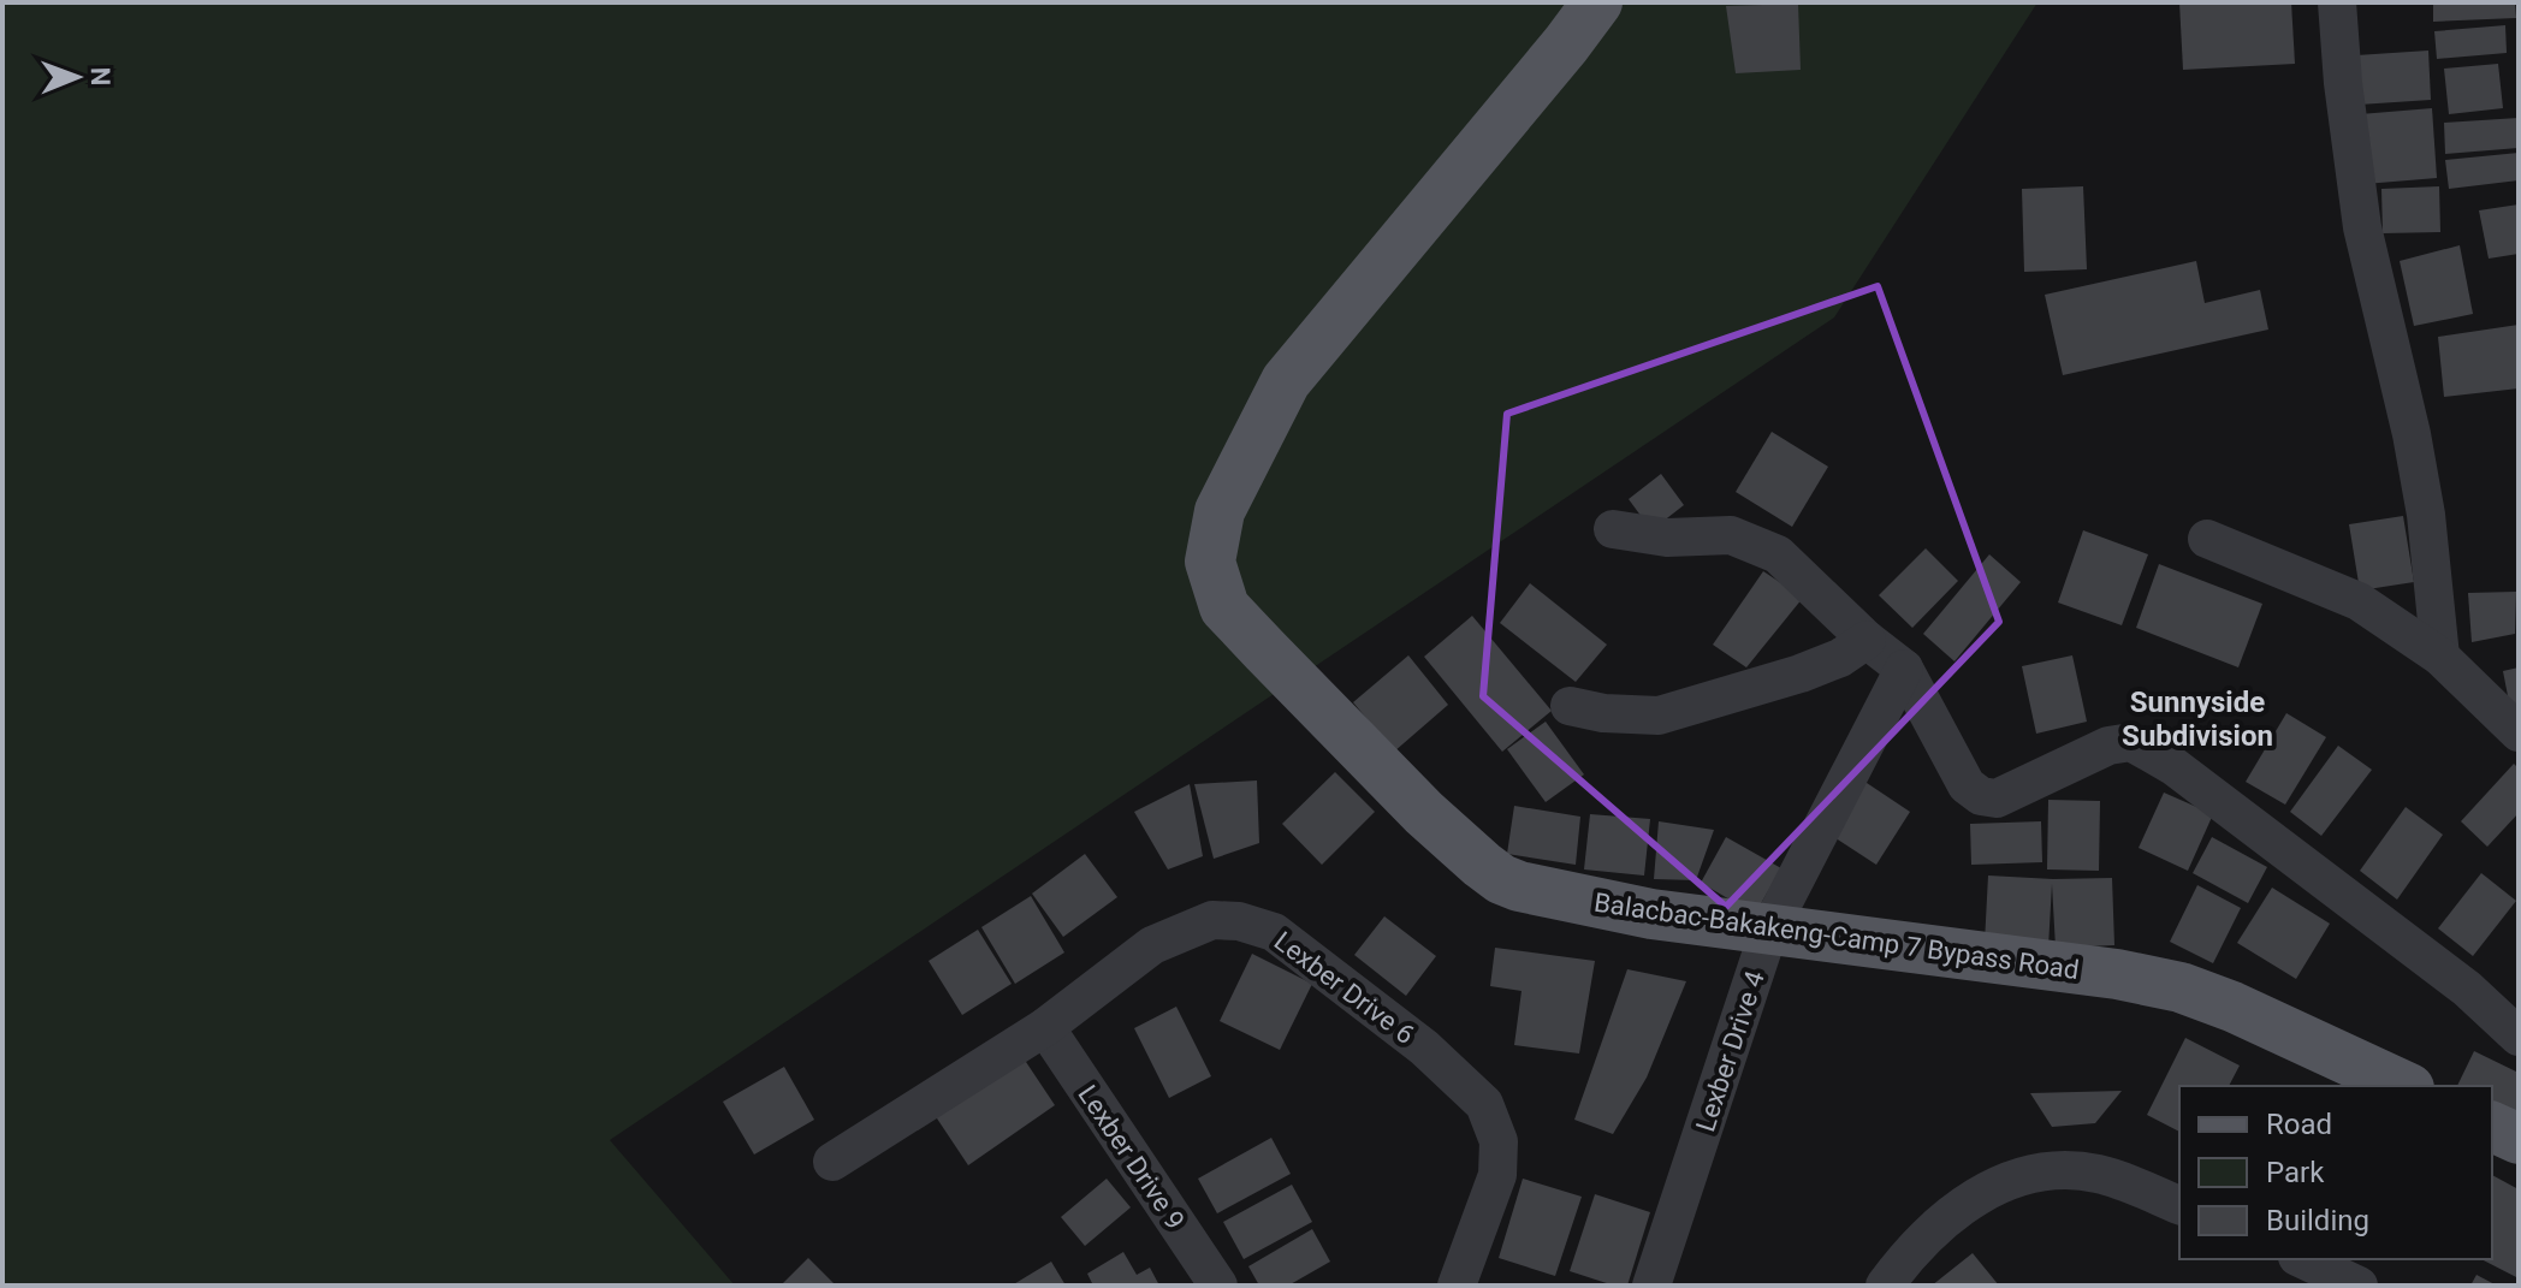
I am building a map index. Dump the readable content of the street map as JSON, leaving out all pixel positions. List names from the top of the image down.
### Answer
{
  "streets": {
    "main road": ["Balacbac-Bakakeng-Camp 7 Bypass Road"],
    "street": ["Lexber Drive 6", "Lexber Drive 4", "Lexber Drive 9"]
  },
  "crossings": [
    ["Balacbac-Bakakeng-Camp 7 Bypass Road", "Lexber Drive 4"],
    ["Lexber Drive 6", "Lexber Drive 9"]
  ],
  "districts": ["Sunnyside Subdivision"],
  "legend": ["Road", "Park", "Building"],
  "north": "right"
}
